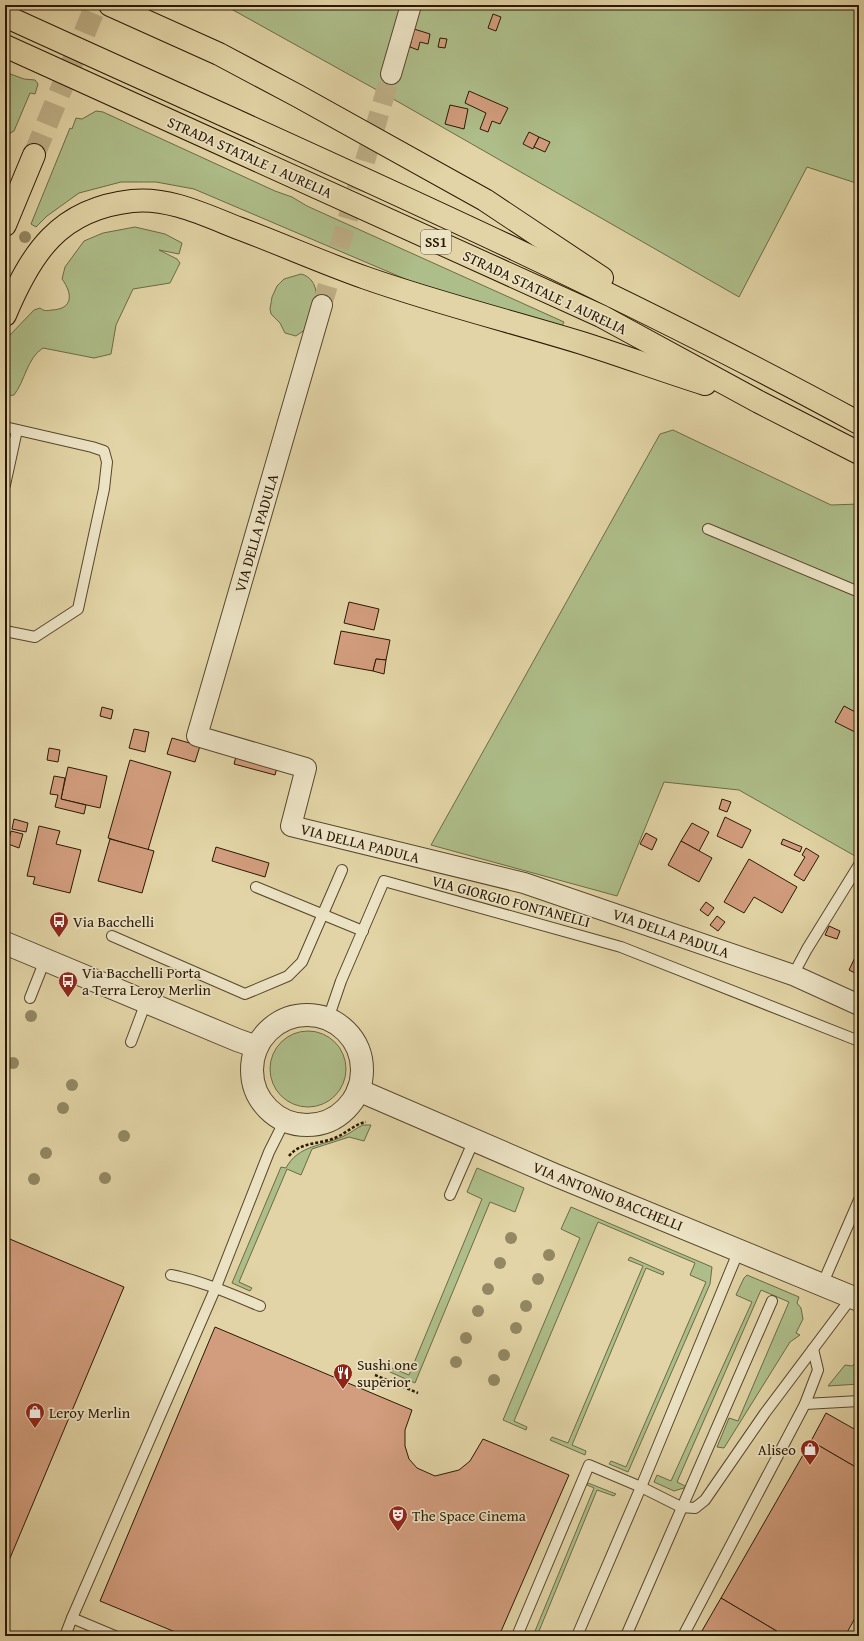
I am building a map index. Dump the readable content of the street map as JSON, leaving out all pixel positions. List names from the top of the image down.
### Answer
{
  "streets": {
    "highway": ["STRADA STATALE 1 AURELIA", "SS1"],
    "street": ["VIA DELLA PADULA", "VIA ANTONIO BACCHELLI"],
    "lane": ["VIA GIORGIO FONTANELLI"]
  },
  "crossings": [
    ["VIA GIORGIO FONTANELLI", "VIA ANTONIO BACCHELLI"]
  ],
  "places": {
    "bus stop": ["Via Bacchelli", "Via Bacchelli Porta a Terra Leroy Merlin"],
    "restaurant": ["Sushi one superior"],
    "shop": ["Leroy Merlin", "Aliseo"],
    "theatre": ["The Space Cinema"]
  }
}
